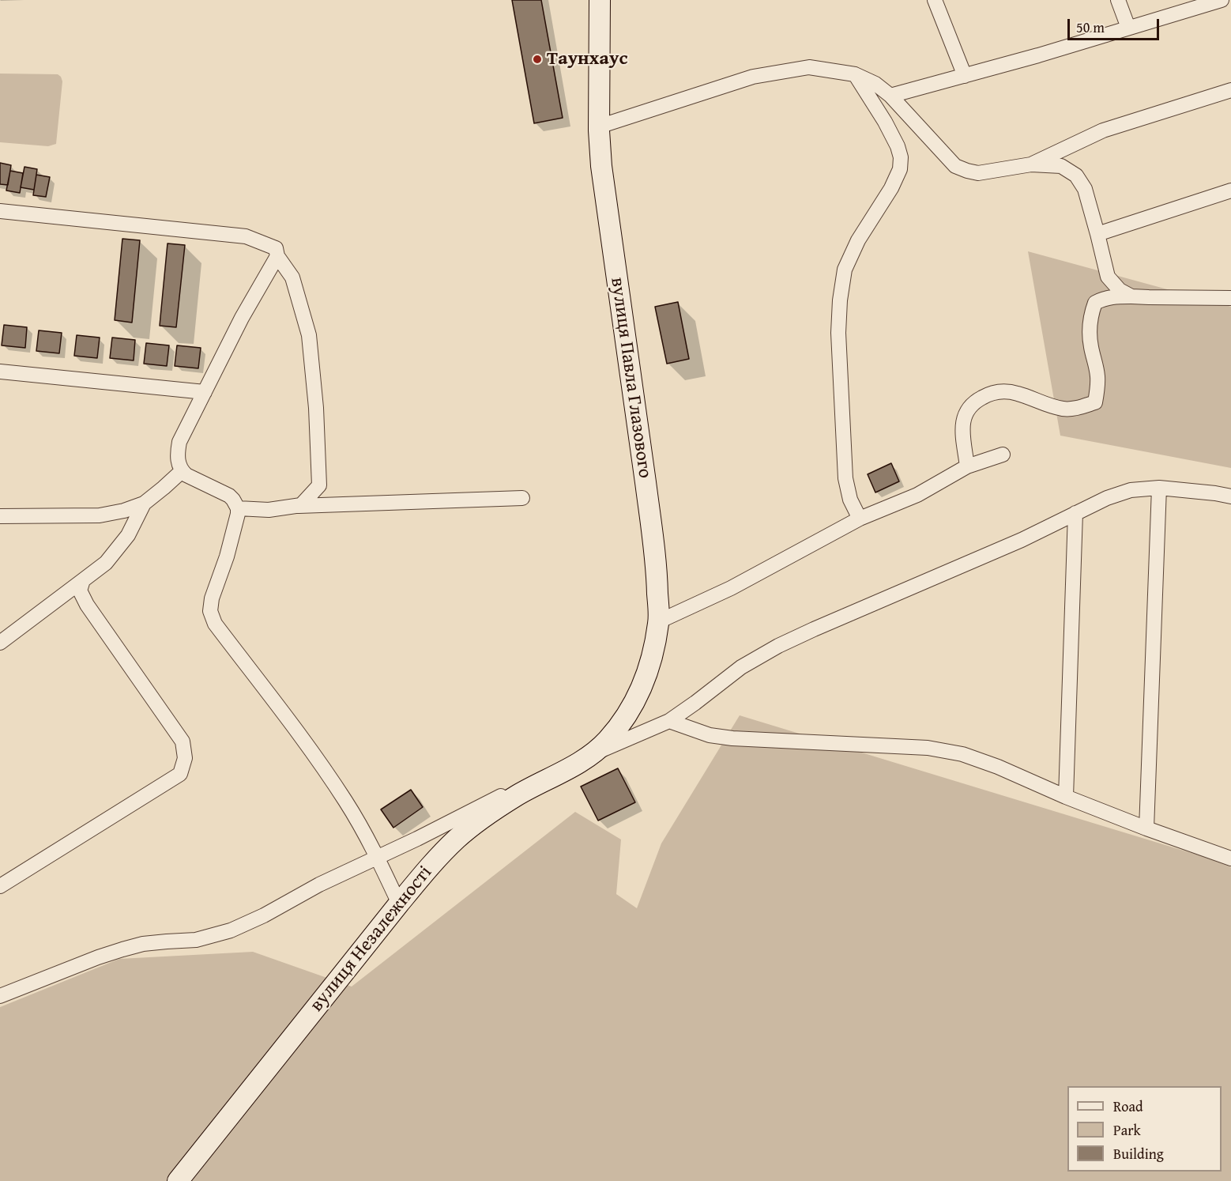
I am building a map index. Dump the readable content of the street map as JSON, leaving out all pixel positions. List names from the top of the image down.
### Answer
{
  "streets": {
    "main road": ["вулиця Павла Глазового", "вулиця Незалежності"]
  },
  "crossings": [
    ["вулиця Павла Глазового", "вулиця Незалежності"]
  ],
  "places": ["Таунхаус"],
  "legend": ["Road", "Park", "Building"],
  "scale_bar": "50 m"
}
